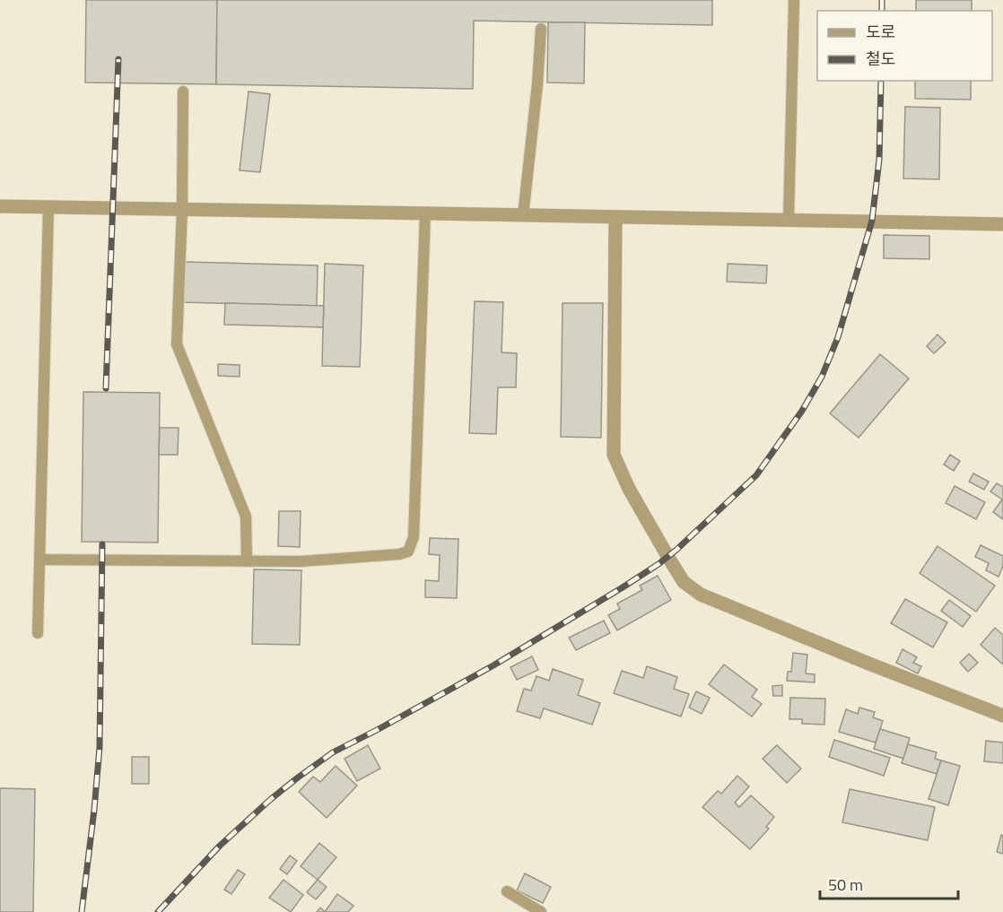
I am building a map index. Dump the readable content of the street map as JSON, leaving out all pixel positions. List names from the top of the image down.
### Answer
{
  "legend": ["도로", "철도"],
  "scale_bar": "50 m"
}
